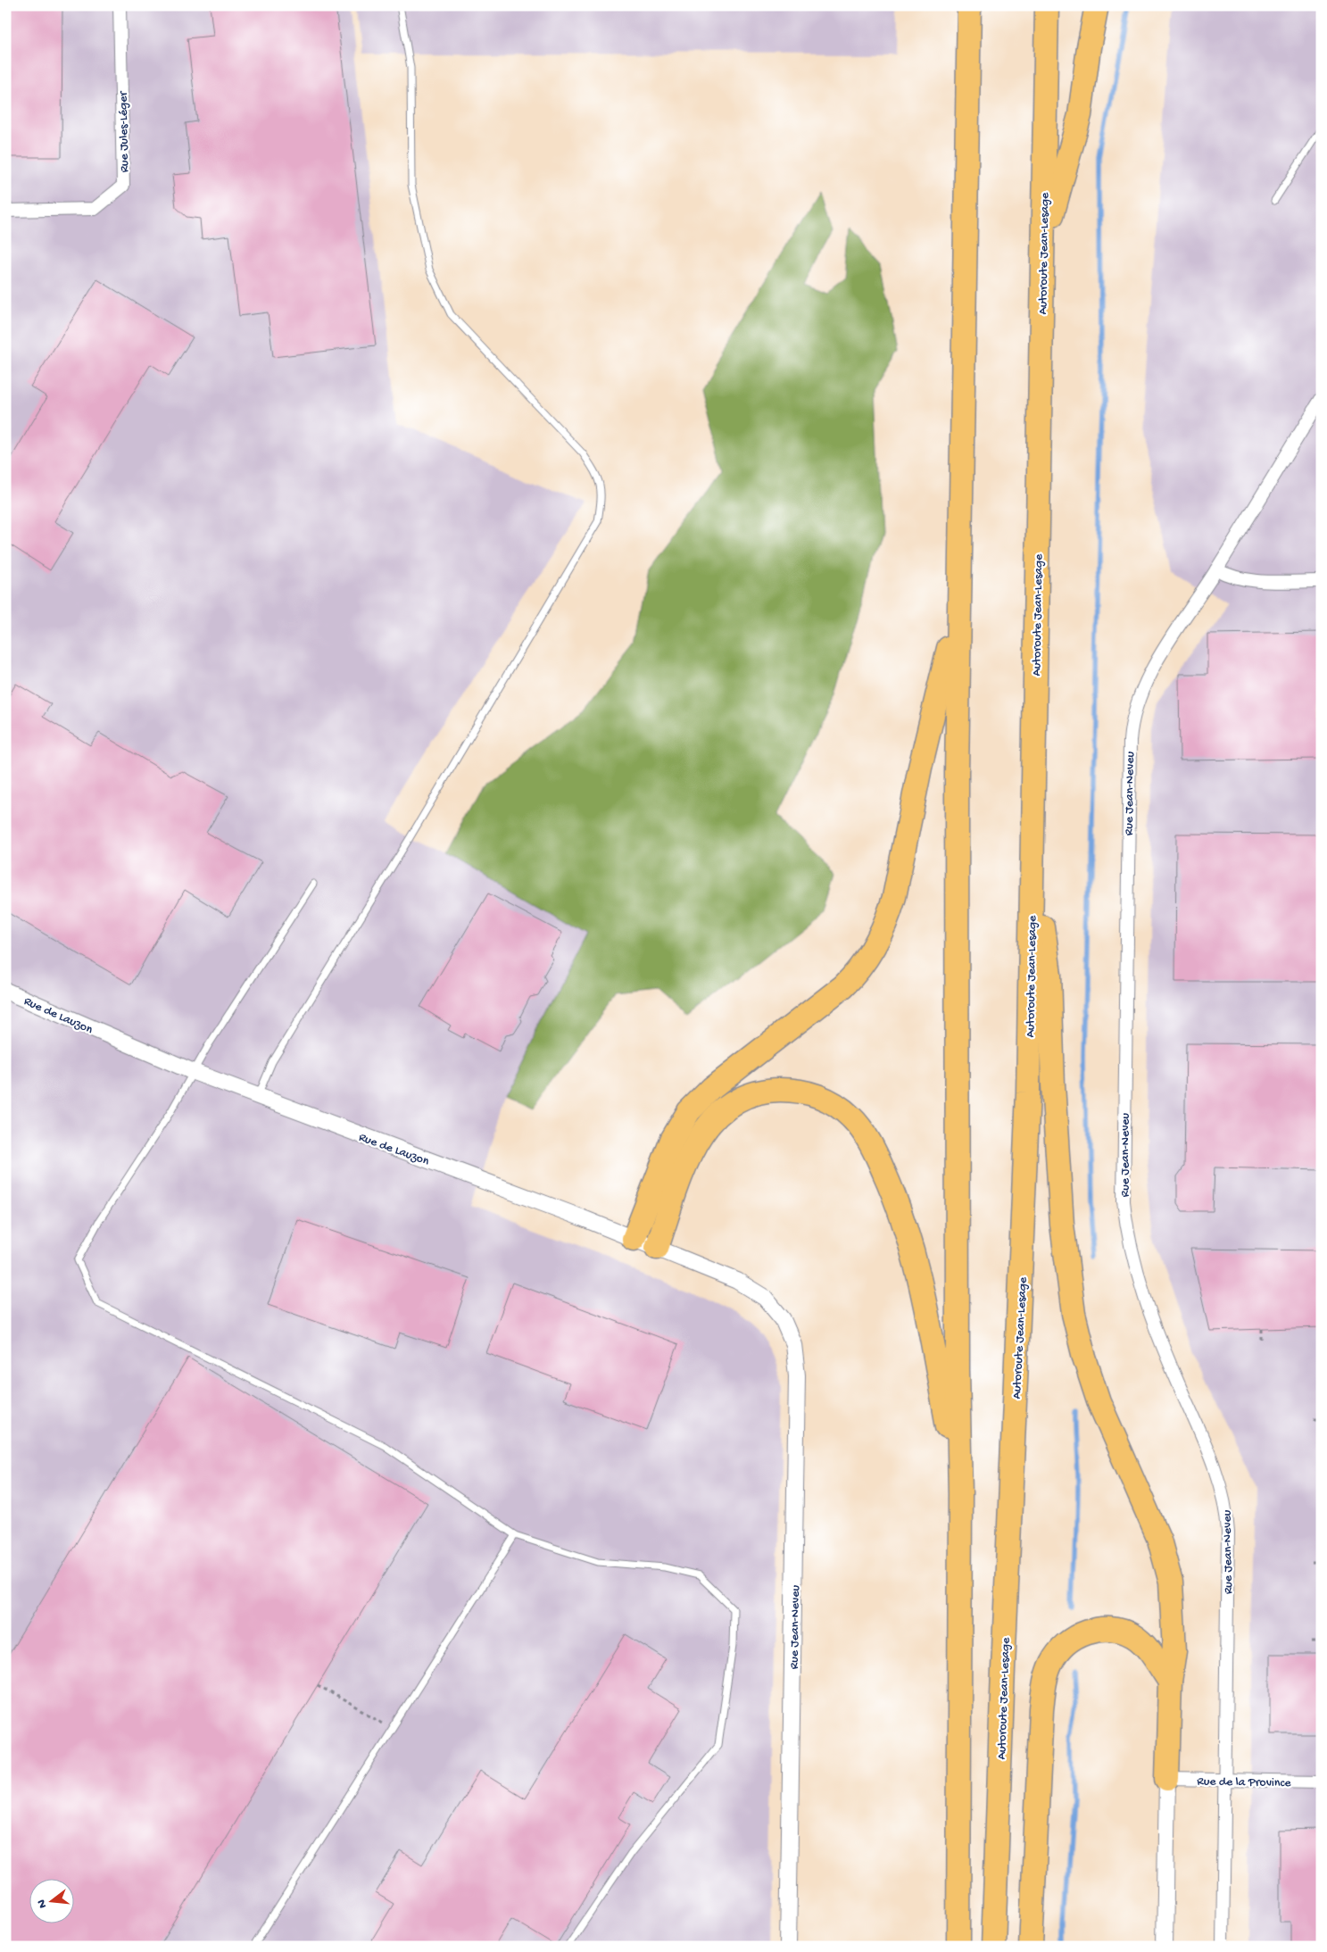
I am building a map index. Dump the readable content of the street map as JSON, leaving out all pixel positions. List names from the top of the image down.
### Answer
{
  "streets": {
    "highway": ["Autoroute Jean-Lesage"],
    "street": [
      "Rue Jules-Léger",
      "Rue Jean-Neveu",
      "Rue de Lauzon",
      "Rue de la Province"
    ]
  },
  "crossings": [
    ["Rue Jean-Neveu", "Rue de Lauzon"],
    ["Rue Jean-Neveu", "Rue de la Province"]
  ],
  "north": "left"
}
